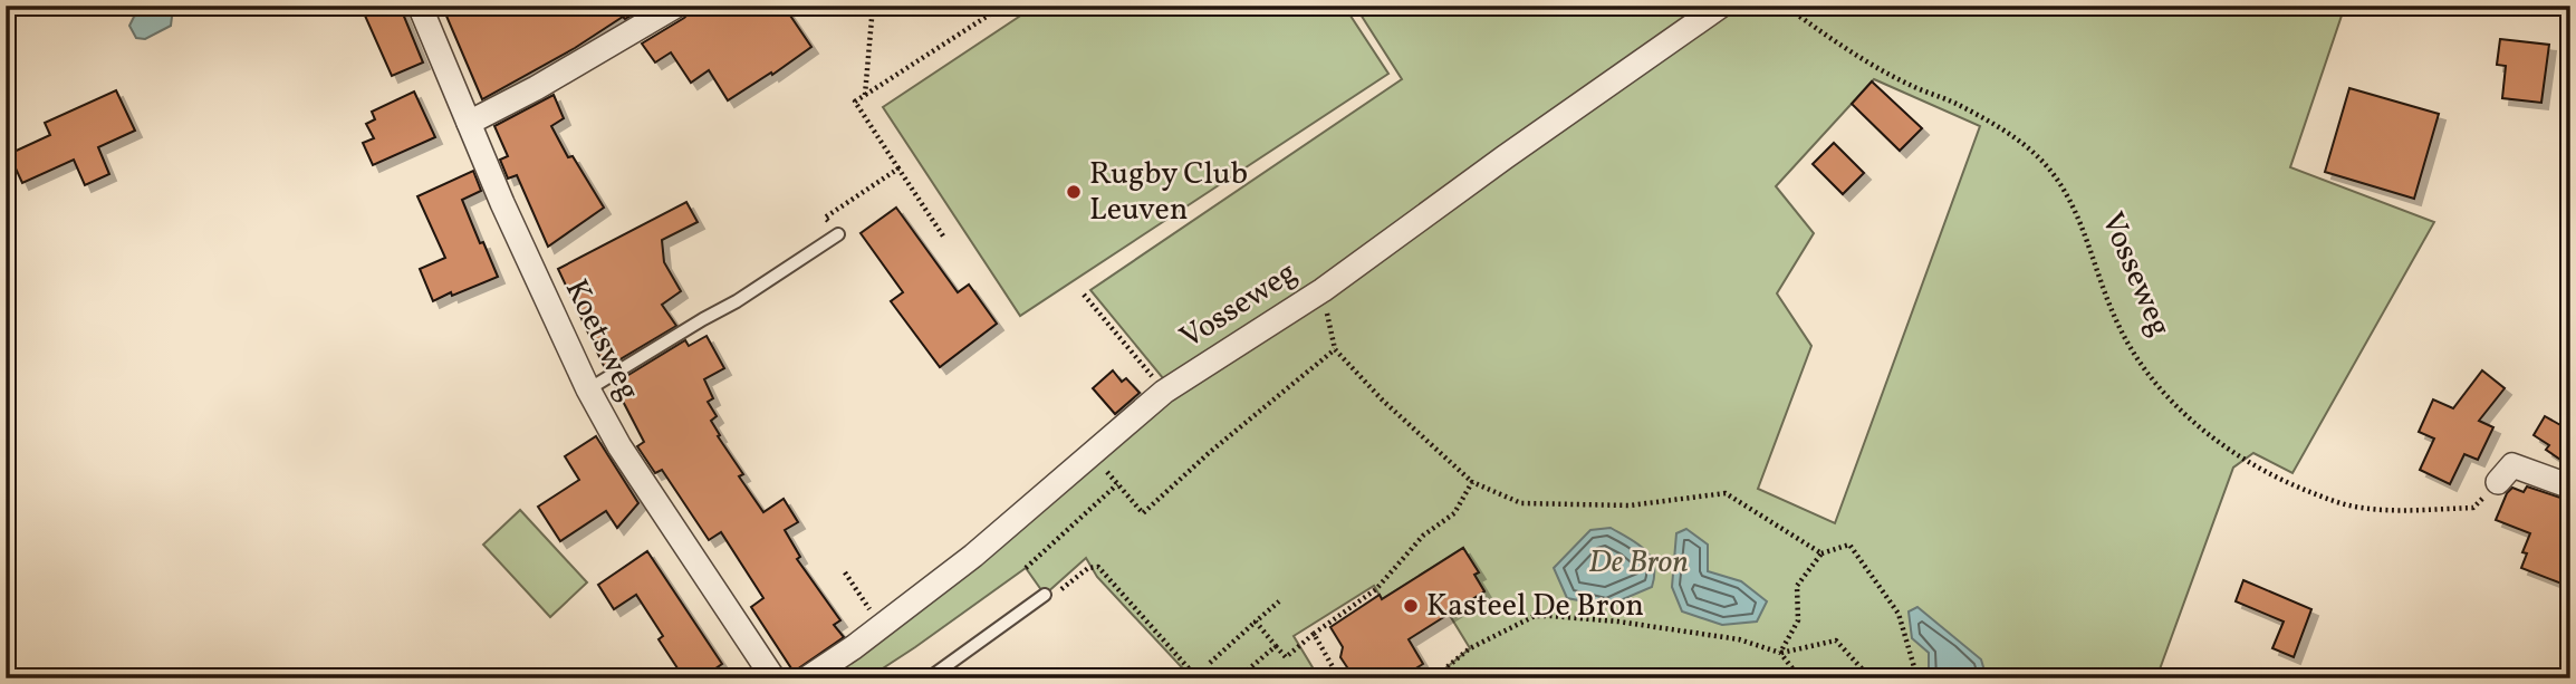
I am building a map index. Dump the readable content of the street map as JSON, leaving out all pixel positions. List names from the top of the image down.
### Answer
{
  "streets": {
    "street": ["Vosseweg", "Koetsweg"]
  },
  "parks": ["De Bron"],
  "places": ["Rugby Club Leuven", "Kasteel De Bron"]
}
